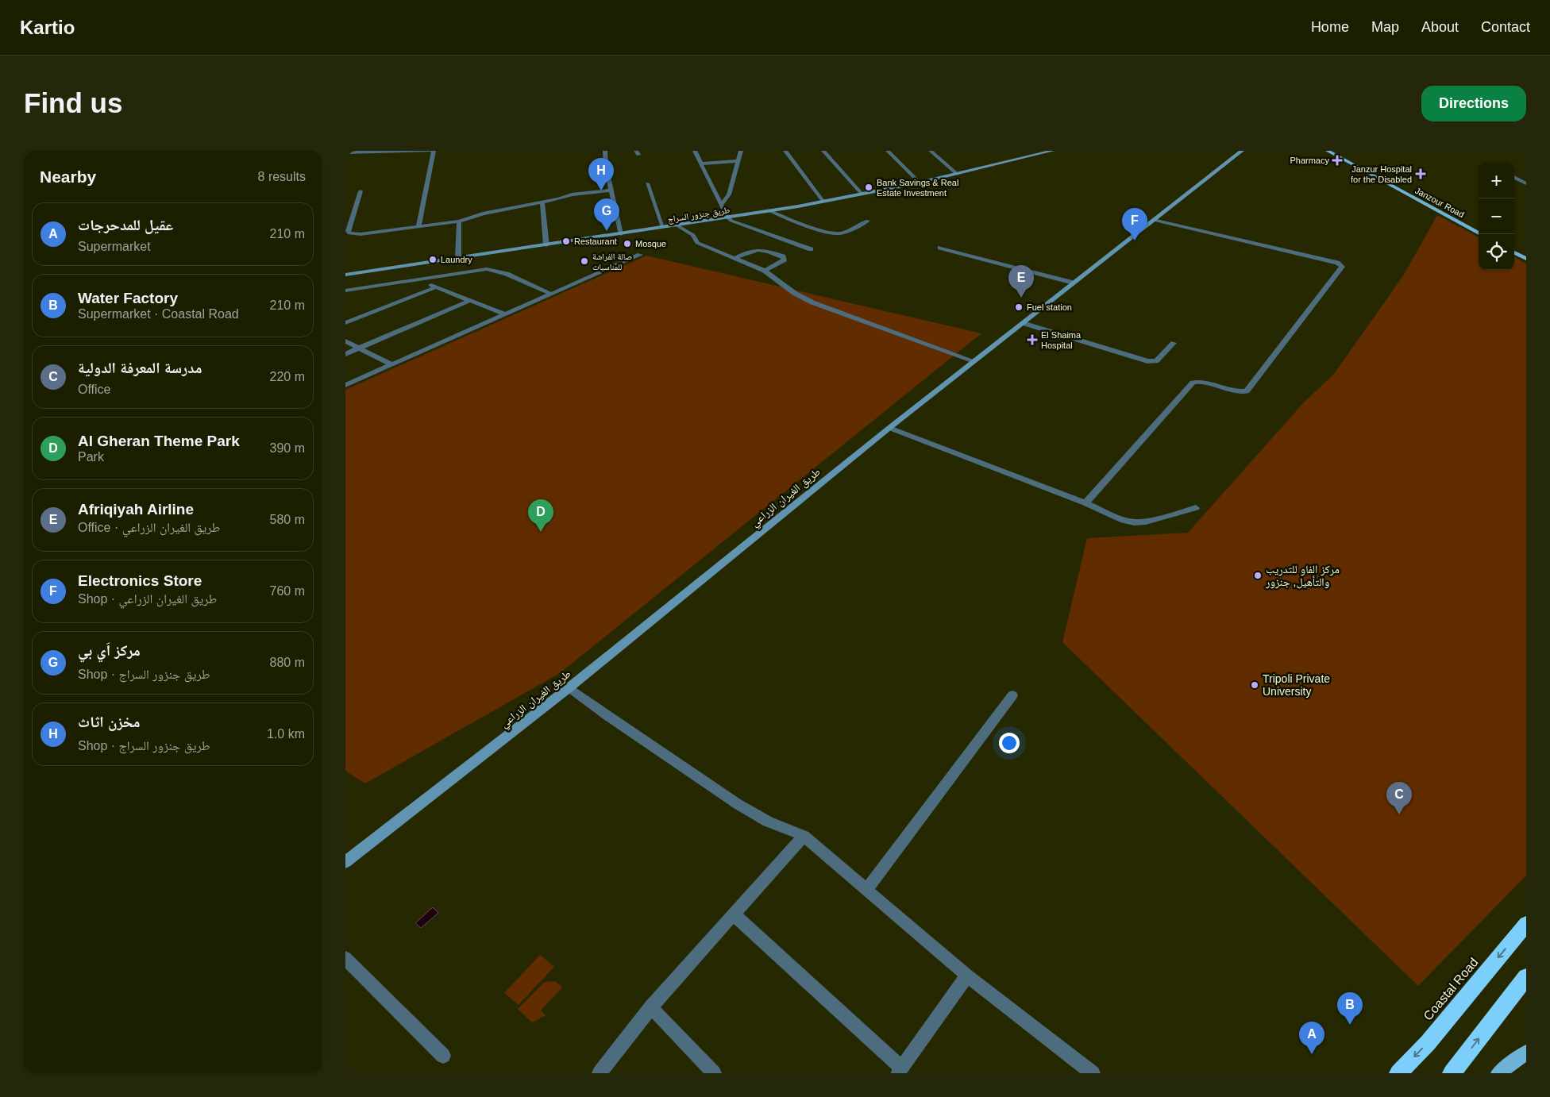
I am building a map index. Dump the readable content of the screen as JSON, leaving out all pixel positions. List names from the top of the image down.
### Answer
{
  "streets": {
    "highway": ["Coastal Road"],
    "main road": ["Janzour Road"],
    "street": ["طريق جنزور السراج", "طريق الغيران الزراعي"]
  },
  "places": {
    "health": ["Pharmacy", "Janzur Hospital for the Disabled", "El Shaima Hospital"],
    "other": [
      "Bank Savings & Real Estate Investment",
      "Restaurant",
      "Mosque",
      "Laundry",
      "صالة الفراشة للمناسبات",
      "Fuel station",
      "مركز الفاو للتدريب والتأهيل, جنزور",
      "Tripoli Private University"
    ]
  },
  "page": {
    "header": "Kartio",
    "nav": [
      "Home",
      "Map",
      "About",
      "Contact"
    ],
    "buttons": "Directions",
    "title": "Find us",
    "heading": ["Nearby", "8 results"],
    "pins": [
      "H",
      "G",
      "F",
      "E",
      "D",
      "C",
      "B",
      "A"
    ],
    "map_buttons": ["+", "−"],
    "list": [
      {
        "mark": "A",
        "name": "عقيل للمدحرجات",
        "note": "Supermarket",
        "value": "210 m"
      },
      {
        "mark": "B",
        "name": "Water Factory",
        "note": "Supermarket · Coastal Road",
        "value": "210 m"
      },
      {
        "mark": "C",
        "name": "مدرسة المعرفة الدولية",
        "note": "Office",
        "value": "220 m"
      },
      {
        "mark": "D",
        "name": "Al Gheran Theme Park",
        "note": "Park",
        "value": "390 m"
      },
      {
        "mark": "E",
        "name": "Afriqiyah Airline",
        "note": "Office · طريق الغيران الزراعي",
        "value": "580 m"
      },
      {
        "mark": "F",
        "name": "Electronics Store",
        "note": "Shop · طريق الغيران الزراعي",
        "value": "760 m"
      },
      {
        "mark": "G",
        "name": "مركز اَي بي",
        "note": "Shop · طريق جنزور السراج",
        "value": "880 m"
      },
      {
        "mark": "H",
        "name": "مخزن اثاث",
        "note": "Shop · طريق جنزور السراج",
        "value": "1.0 km"
      }
    ]
  }
}
